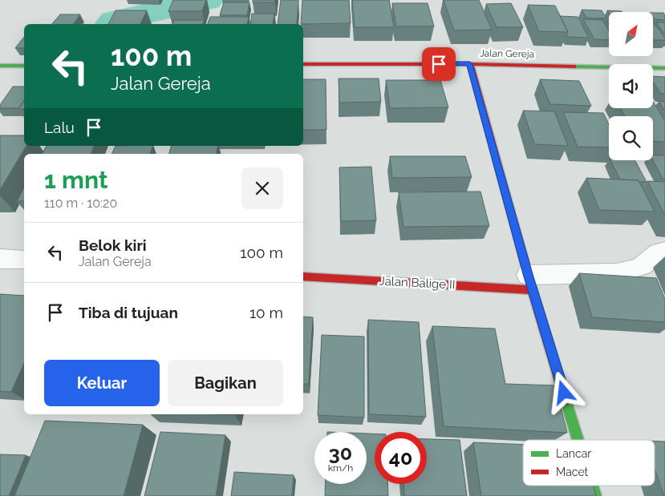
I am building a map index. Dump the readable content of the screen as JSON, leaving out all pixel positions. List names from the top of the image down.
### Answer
{
  "streets": {
    "street": ["Jalan Gereja", "Jalan Balige II"]
  },
  "legend": ["Lancar", "Macet"],
  "north": "top right",
  "page": {
    "turn": ["100 m", "Jalan Gereja"],
    "then": "Lalu",
    "heading": ["1 mnt", "110 m · 10:20"],
    "list": [
      {
        "name": "Belok kiri",
        "note": "Jalan Gereja",
        "value": "100 m"
      },
      {
        "name": "Tiba di tujuan",
        "value": "10 m"
      }
    ],
    "buttons": ["Keluar", "Bagikan"],
    "speed": "30 km/h",
    "limit": "40"
  }
}
